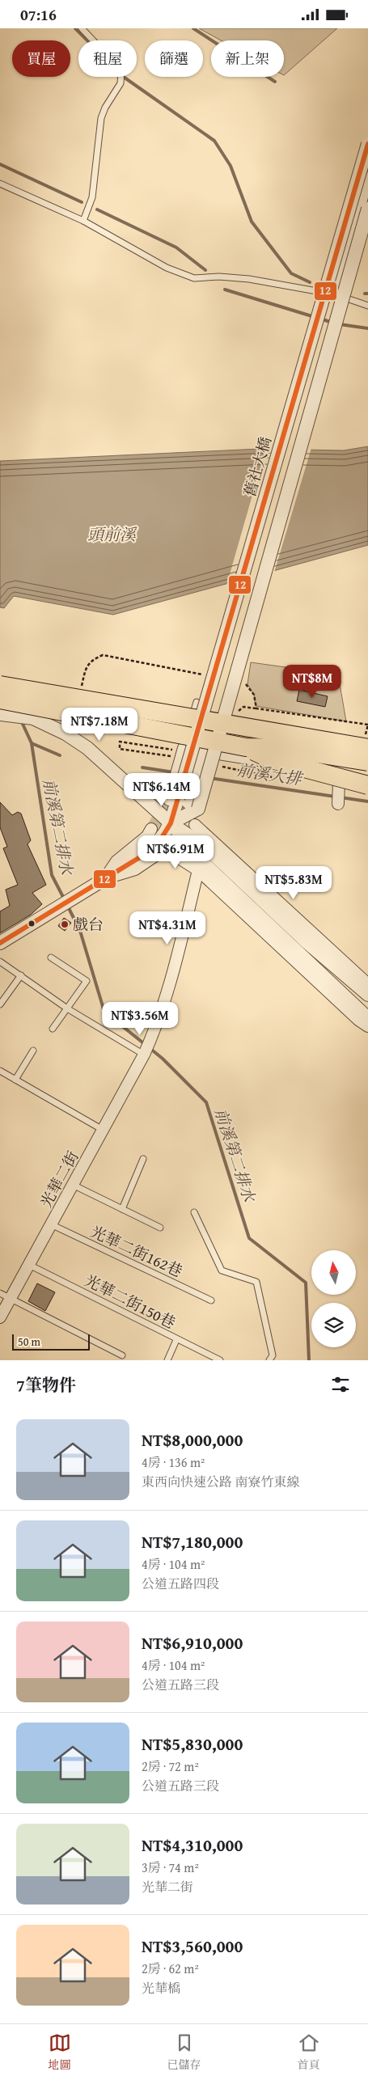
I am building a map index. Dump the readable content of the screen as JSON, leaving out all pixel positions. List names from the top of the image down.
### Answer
{
  "streets": {
    "street": ["舊社大橋", "光華二街"],
    "lane": ["光華二街162巷", "光華二街150巷"]
  },
  "crossings": [
    ["光華二街", "光華二街162巷"],
    ["光華二街", "光華二街150巷"]
  ],
  "water": ["頭前溪", "前溪大排", "前溪第二排水"],
  "places": ["戲台"],
  "lines": ["transit line 12"],
  "scale_bar": "50 m",
  "north": "top",
  "page": {
    "status": "07:16",
    "chip": [
      "買屋",
      "租屋",
      "篩選",
      "新上架"
    ],
    "price": [
      "NT$8M",
      "NT$7.18M",
      "NT$6.14M",
      "NT$6.91M",
      "NT$5.83M",
      "NT$4.31M",
      "NT$3.56M"
    ],
    "scale": "50 m",
    "heading": "7筆物件",
    "list": [
      {
        "name": "NT$8,000,000",
        "note": "4房 · 136 m² · 東西向快速公路 南寮竹東線"
      },
      {
        "name": "NT$7,180,000",
        "note": "4房 · 104 m² · 公道五路四段"
      },
      {
        "name": "NT$6,910,000",
        "note": "4房 · 104 m² · 公道五路三段"
      },
      {
        "name": "NT$5,830,000",
        "note": "2房 · 72 m² · 公道五路三段"
      },
      {
        "name": "NT$4,310,000",
        "note": "3房 · 74 m² · 光華二街"
      },
      {
        "name": "NT$3,560,000",
        "note": "2房 · 62 m² · 光華橋"
      }
    ],
    "tabs": ["地圖", "已儲存", "首頁"]
  }
}
